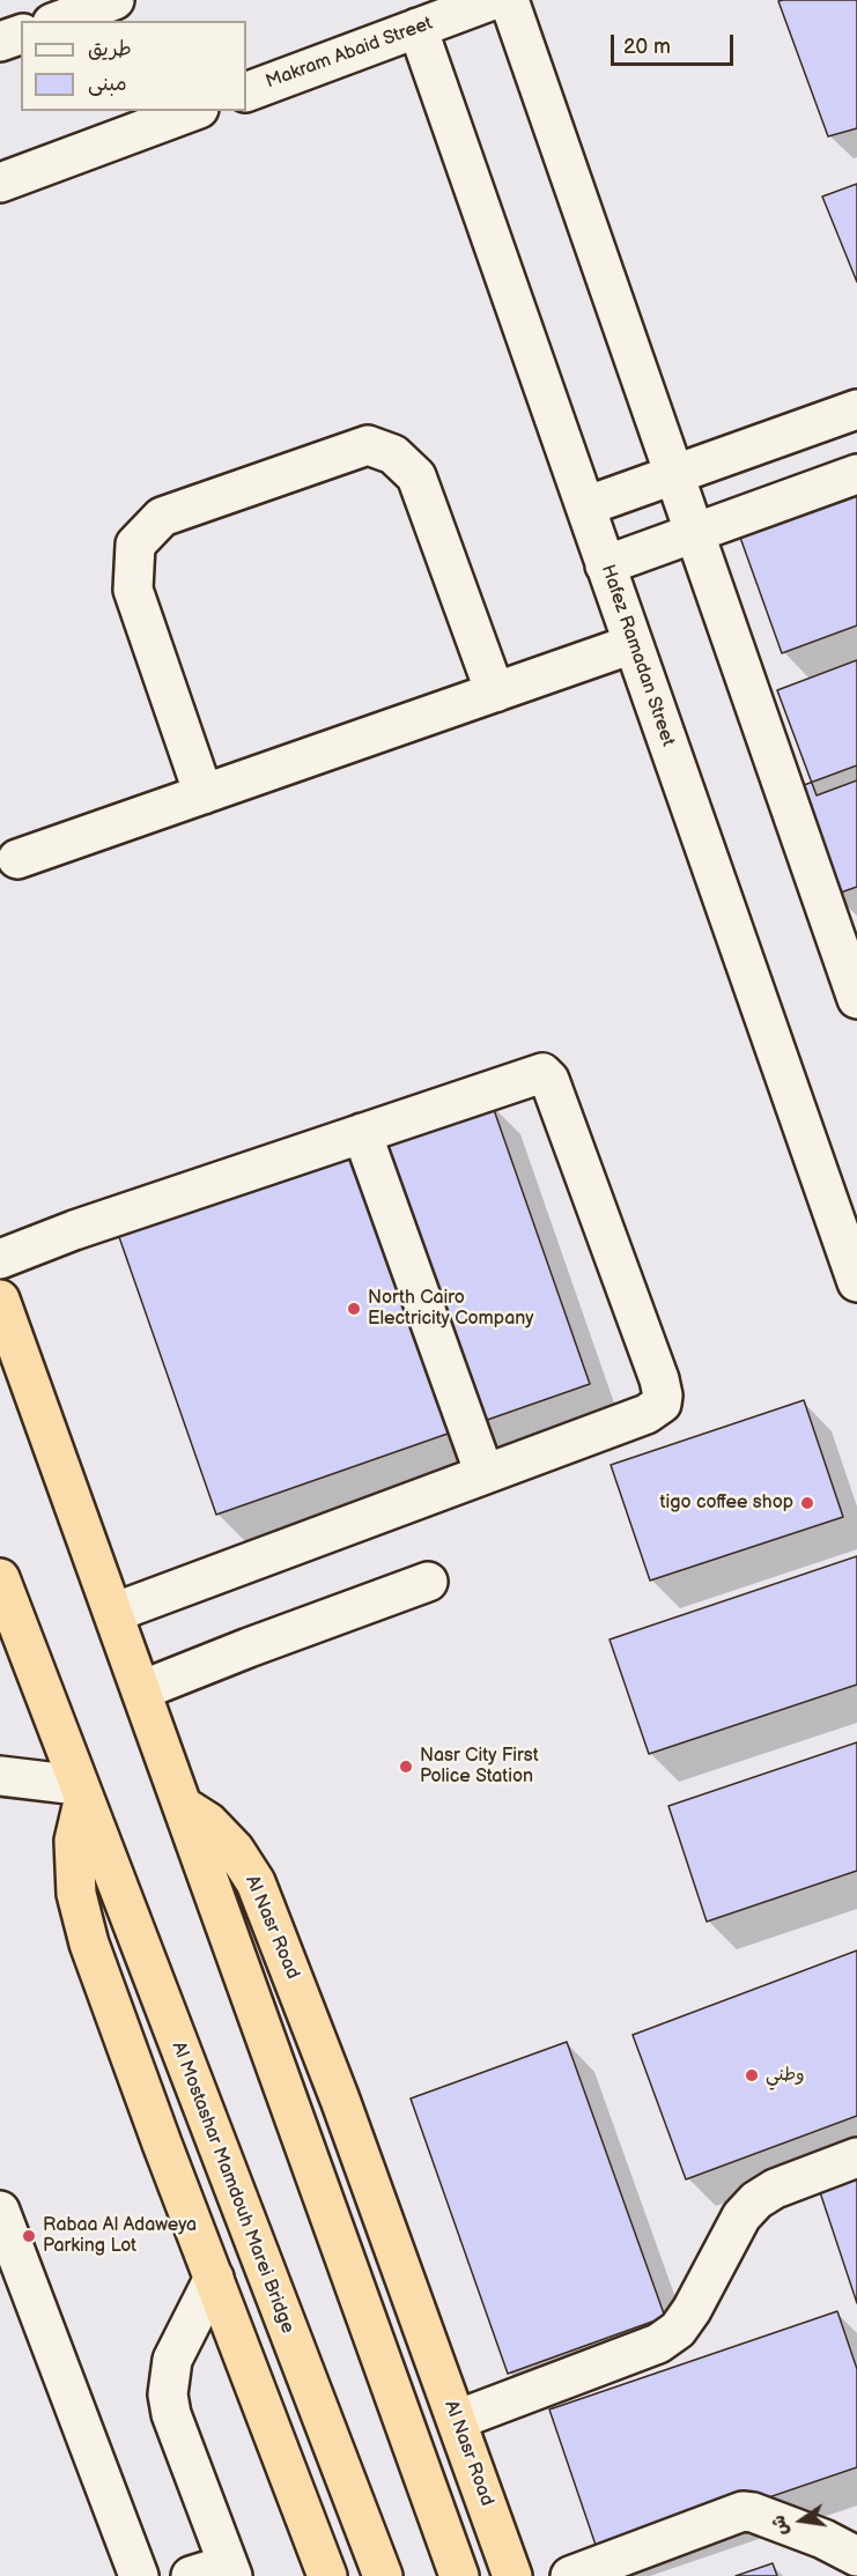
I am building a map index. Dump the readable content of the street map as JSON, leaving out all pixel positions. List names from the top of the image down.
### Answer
{
  "streets": {
    "highway": ["Al Nasr Road", "Al Mostashar Mamdouh Marei Bridge"],
    "street": ["Makram Abaid Street", "Hafez Ramadan Street"]
  },
  "crossings": [
    ["Makram Abaid Street", "Hafez Ramadan Street"]
  ],
  "places": [
    "North Cairo Electricity Company",
    "tigo coffee shop",
    "Nasr City First Police Station",
    "وطني",
    "Rabaa Al Adaweya Parking Lot"
  ],
  "legend": ["طريق", "مبنى"],
  "scale_bar": "20 m",
  "north": "left"
}
